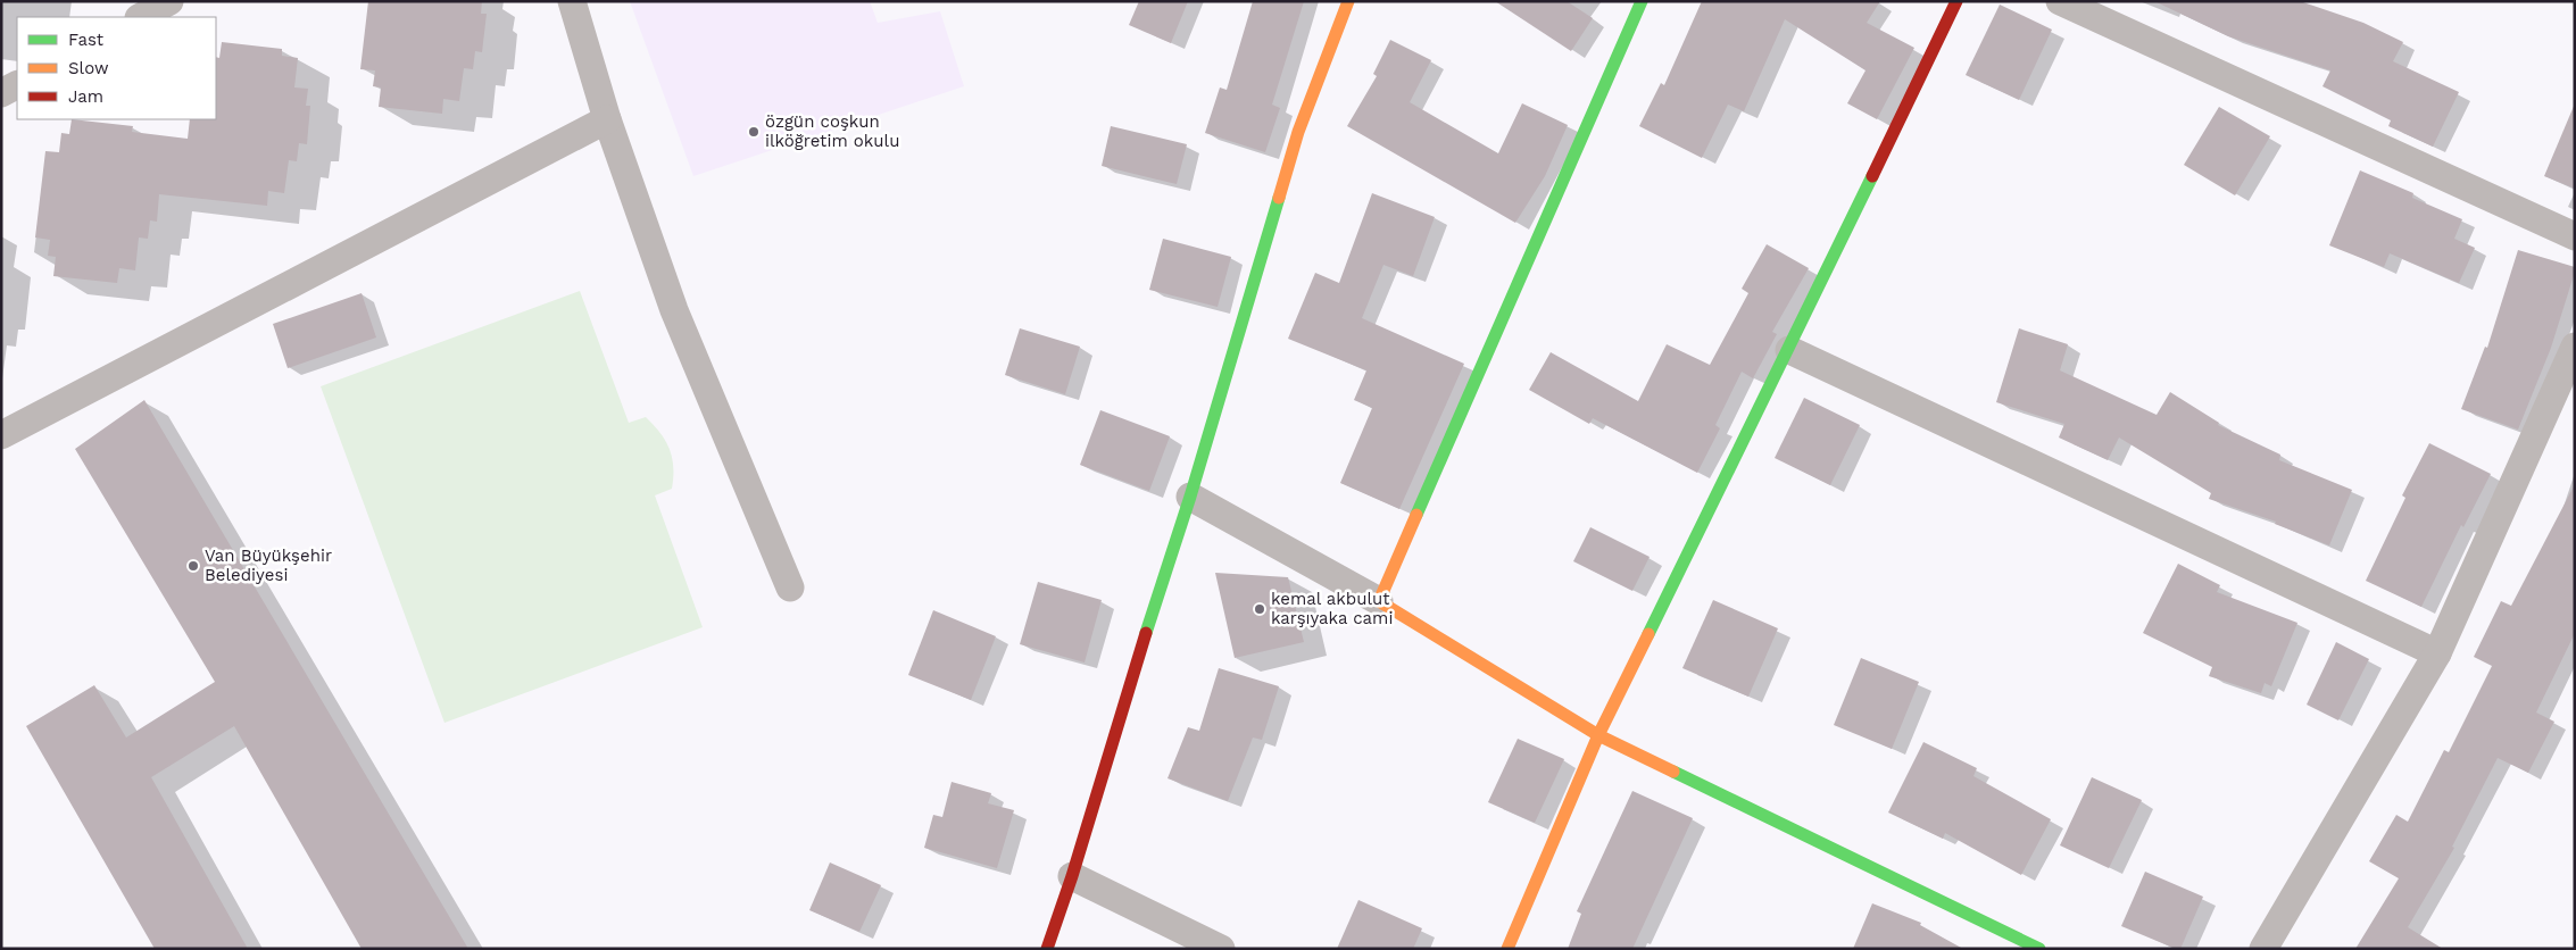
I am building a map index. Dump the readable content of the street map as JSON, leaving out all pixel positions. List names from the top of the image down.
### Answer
{
  "places": ["özgün coşkun ilköğretim okulu", "Van Büyükşehir Belediyesi", "kemal akbulut karşıyaka cami"],
  "legend": ["Fast", "Slow", "Jam"]
}
